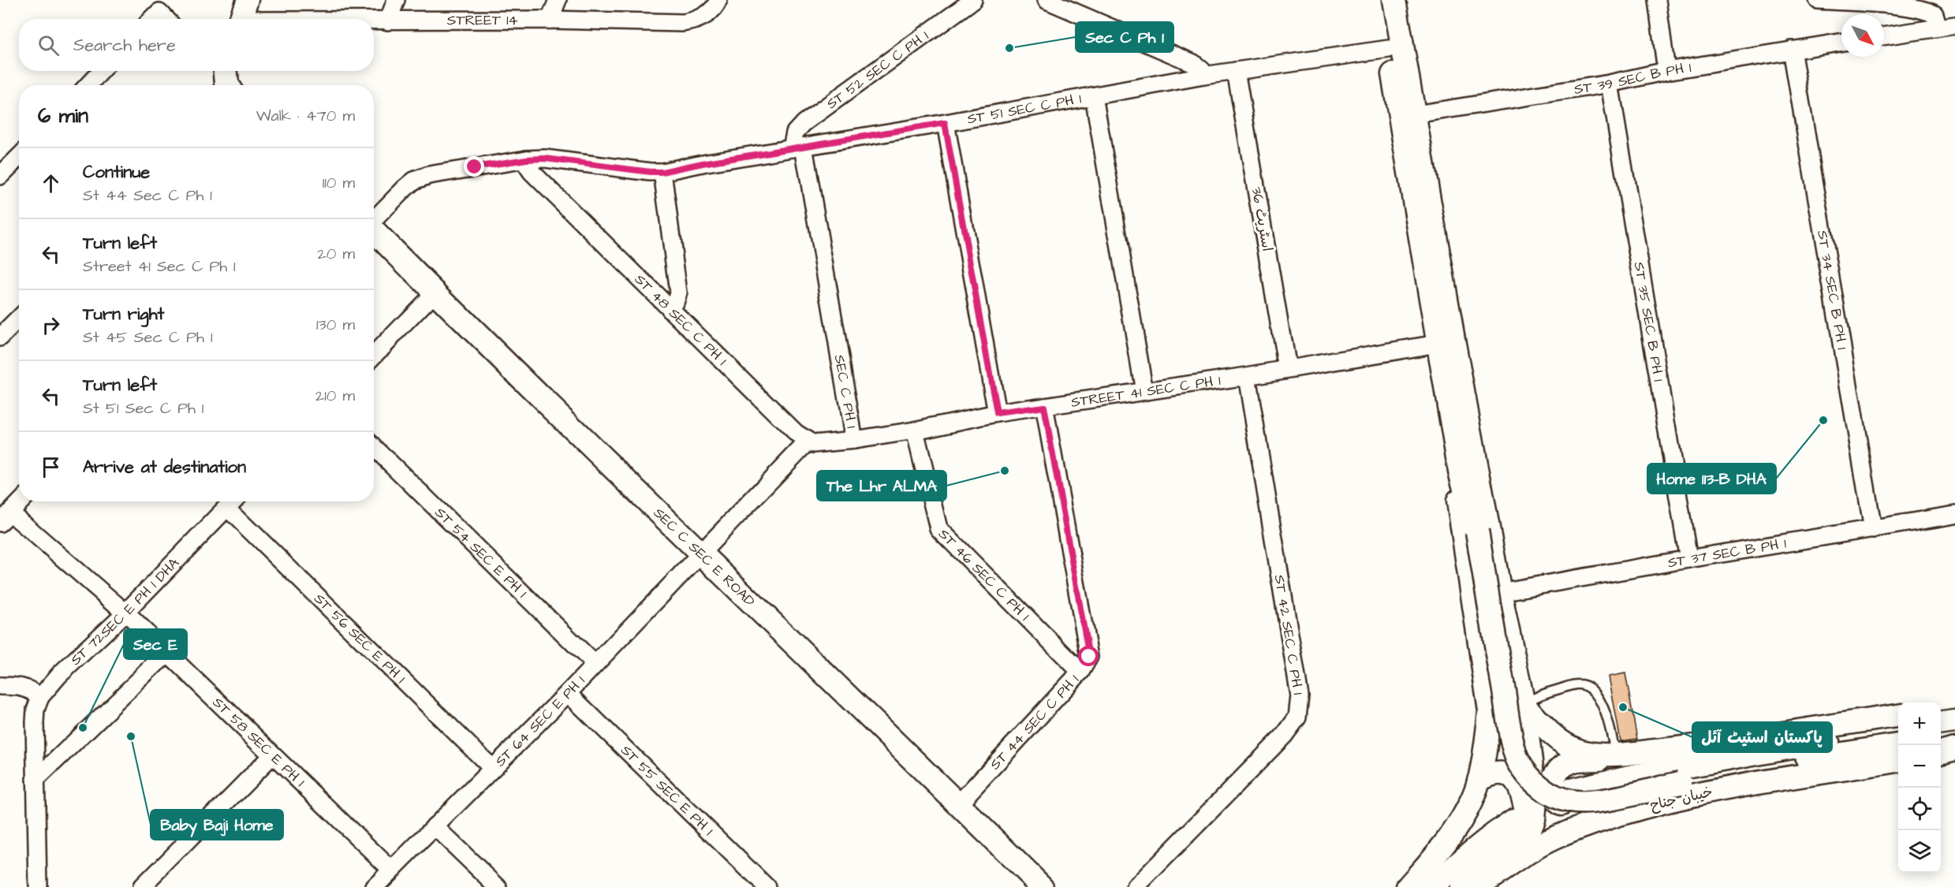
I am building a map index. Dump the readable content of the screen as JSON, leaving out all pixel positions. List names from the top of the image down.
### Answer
{
  "streets": {
    "main road": ["SEC C SEC E ROAD", "خیبان جناح"],
    "street": [
      "STREET 14",
      "ST 52 SEC C PH 1",
      "ST 39 SEC B PH 1",
      "ST 51 SEC C PH 1",
      "اسٹریٹ 36",
      "ST 34 SEC B PH 1",
      "ST 48 SEC C PH 1",
      "ST 35 SEC B PH 1",
      "SEC C PH 1",
      "STREET 41 SEC C PH 1",
      "ST 54 SEC E PH 1",
      "ST 37 SEC B PH 1",
      "ST 46 SEC C PH 1",
      "ST 72SEC E PH 1 DHA",
      "ST 42 SEC C PH 1",
      "ST 56 SEC E PH 1",
      "ST 64 SEC E PH 1",
      "ST 44 SEC C PH 1",
      "ST 58 SEC E PH 1",
      "ST 55 SEC E PH 1"
    ]
  },
  "crossings": [
    ["ST 52 SEC C PH 1", "ST 51 SEC C PH 1"],
    ["ST 52 SEC C PH 1", "SEC C PH 1"],
    ["ST 39 SEC B PH 1", "ST 34 SEC B PH 1"],
    ["ST 39 SEC B PH 1", "ST 35 SEC B PH 1"],
    ["ST 51 SEC C PH 1", "اسٹریٹ 36"],
    ["ST 51 SEC C PH 1", "ST 48 SEC C PH 1"],
    ["ST 51 SEC C PH 1", "SEC C PH 1"],
    ["اسٹریٹ 36", "STREET 41 SEC C PH 1"],
    ["ST 34 SEC B PH 1", "ST 37 SEC B PH 1"],
    ["ST 48 SEC C PH 1", "ST 64 SEC E PH 1"],
    ["ST 35 SEC B PH 1", "ST 37 SEC B PH 1"],
    ["SEC C PH 1", "STREET 41 SEC C PH 1"],
    ["STREET 41 SEC C PH 1", "ST 46 SEC C PH 1"],
    ["STREET 41 SEC C PH 1", "ST 42 SEC C PH 1"],
    ["STREET 41 SEC C PH 1", "ST 44 SEC C PH 1"],
    ["ST 54 SEC E PH 1", "ST 64 SEC E PH 1"],
    ["SEC C SEC E ROAD", "ST 64 SEC E PH 1"],
    ["SEC C SEC E ROAD", "ST 44 SEC C PH 1"],
    ["ST 46 SEC C PH 1", "ST 44 SEC C PH 1"],
    ["ST 72SEC E PH 1 DHA", "ST 56 SEC E PH 1"],
    ["ST 72SEC E PH 1 DHA", "ST 58 SEC E PH 1"],
    ["ST 56 SEC E PH 1", "ST 64 SEC E PH 1"],
    ["ST 64 SEC E PH 1", "ST 58 SEC E PH 1"],
    ["ST 64 SEC E PH 1", "ST 55 SEC E PH 1"]
  ],
  "places": [
    "Sec C Ph 1",
    "Home 113-B DHA",
    "The Lhr ALMA",
    "پاکستان اسٹیٹ آئل",
    "Sec E",
    "Baby Baji Home"
  ],
  "north": "bottom right",
  "page": {
    "search": "Search here",
    "heading": ["6 min", "Walk · 470 m"],
    "list": [
      ["Continue", "St 44 Sec C Ph 1", "110 m"],
      ["Turn left", "Street 41 Sec C Ph 1", "20 m"],
      ["Turn right", "St 45 Sec C Ph 1", "130 m"],
      ["Turn left", "St 51 Sec C Ph 1", "210 m"],
      "Arrive at destination"
    ],
    "map_buttons": ["+", "−"]
  }
}
